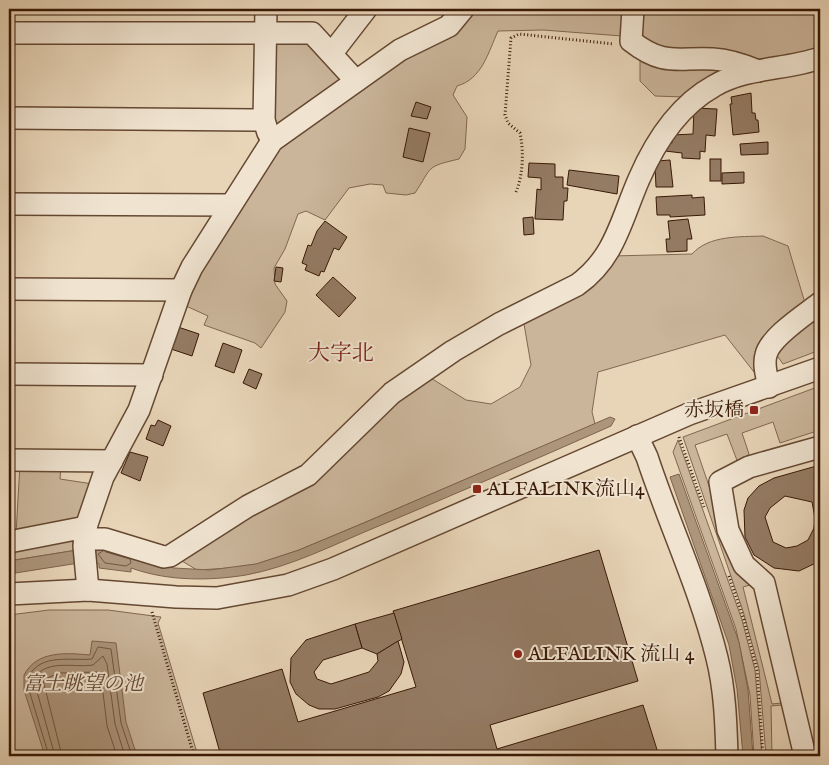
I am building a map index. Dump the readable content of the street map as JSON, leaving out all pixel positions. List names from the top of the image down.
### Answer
{
  "districts": ["大字北"],
  "parks": ["富士眺望の池"],
  "places": {
    "transit": ["赤坂橋", "ALFALINK流山4"],
    "other": ["ALFALINK 流山 4"]
  }
}
